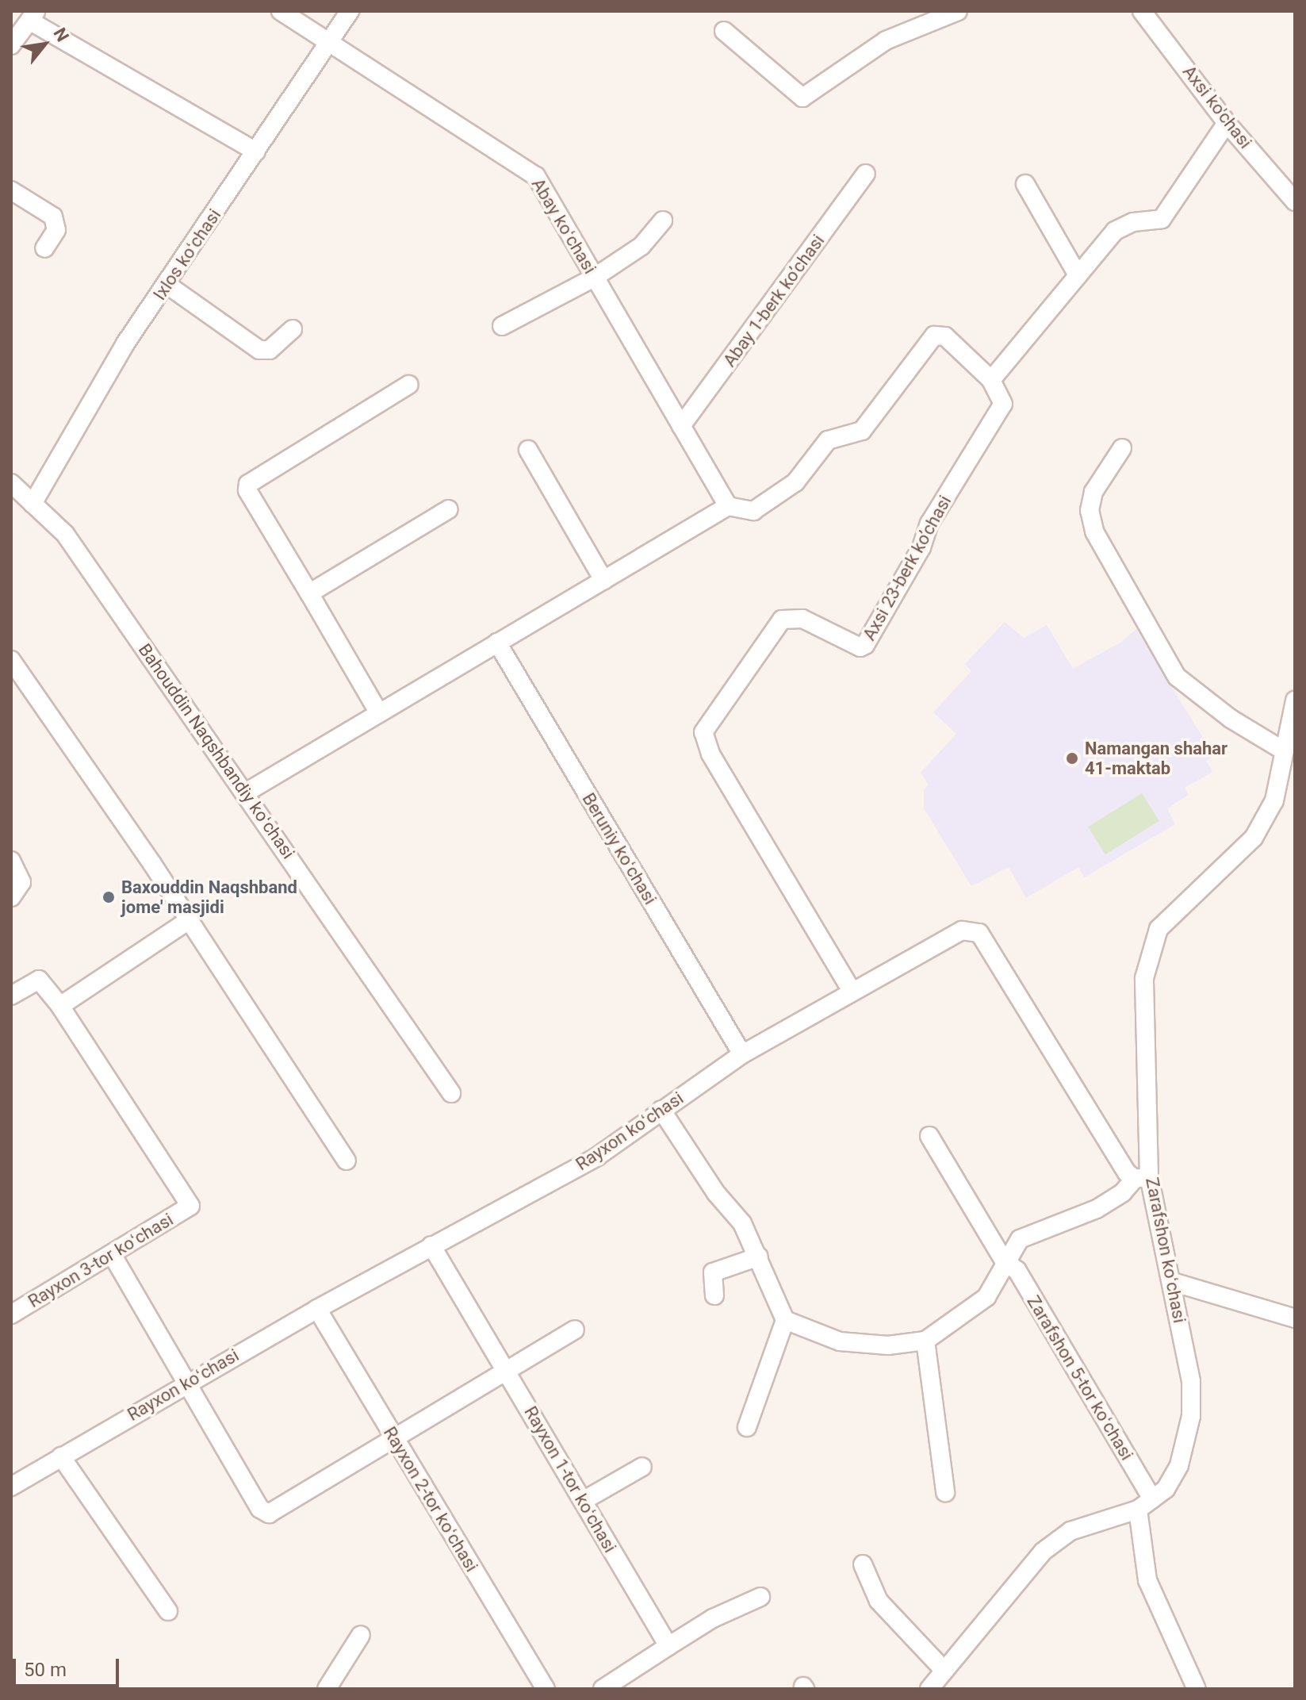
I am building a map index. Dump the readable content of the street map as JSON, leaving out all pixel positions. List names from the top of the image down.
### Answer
{
  "streets": {
    "street": [
      "Axsi ko'chasi",
      "Abay koʻchasi",
      "Ixlos koʻchasi",
      "Аbay 1-berk koʼchasi",
      "Аxsi 23-berk koʼchasi",
      "Bahouddin Naqshbandiy koʻchasi",
      "Beruniy koʻchasi",
      "Rayxon koʻchasi",
      "Zarafshon koʻchasi",
      "Rayxon 3-tor koʻchasi",
      "Zarafshon 5-tor koʻchasi",
      "Rayxon 1-tor koʻchasi",
      "Rayxon 2-tor koʻchasi"
    ]
  },
  "crossings": [
    ["Abay koʻchasi", "Ixlos koʻchasi"],
    ["Abay koʻchasi", "Аbay 1-berk koʼchasi"],
    ["Ixlos koʻchasi", "Bahouddin Naqshbandiy koʻchasi"],
    ["Аxsi 23-berk koʼchasi", "Rayxon koʻchasi"],
    ["Beruniy koʻchasi", "Rayxon koʻchasi"],
    ["Rayxon koʻchasi", "Zarafshon koʻchasi"],
    ["Rayxon koʻchasi", "Rayxon 1-tor koʻchasi"],
    ["Rayxon koʻchasi", "Rayxon 2-tor koʻchasi"],
    ["Zarafshon koʻchasi", "Zarafshon 5-tor koʻchasi"]
  ],
  "places": ["Namangan shahar 41-maktab", "Baxouddin Naqshband jome' masjidi"],
  "scale_bar": "50 m",
  "north": "top right"
}
